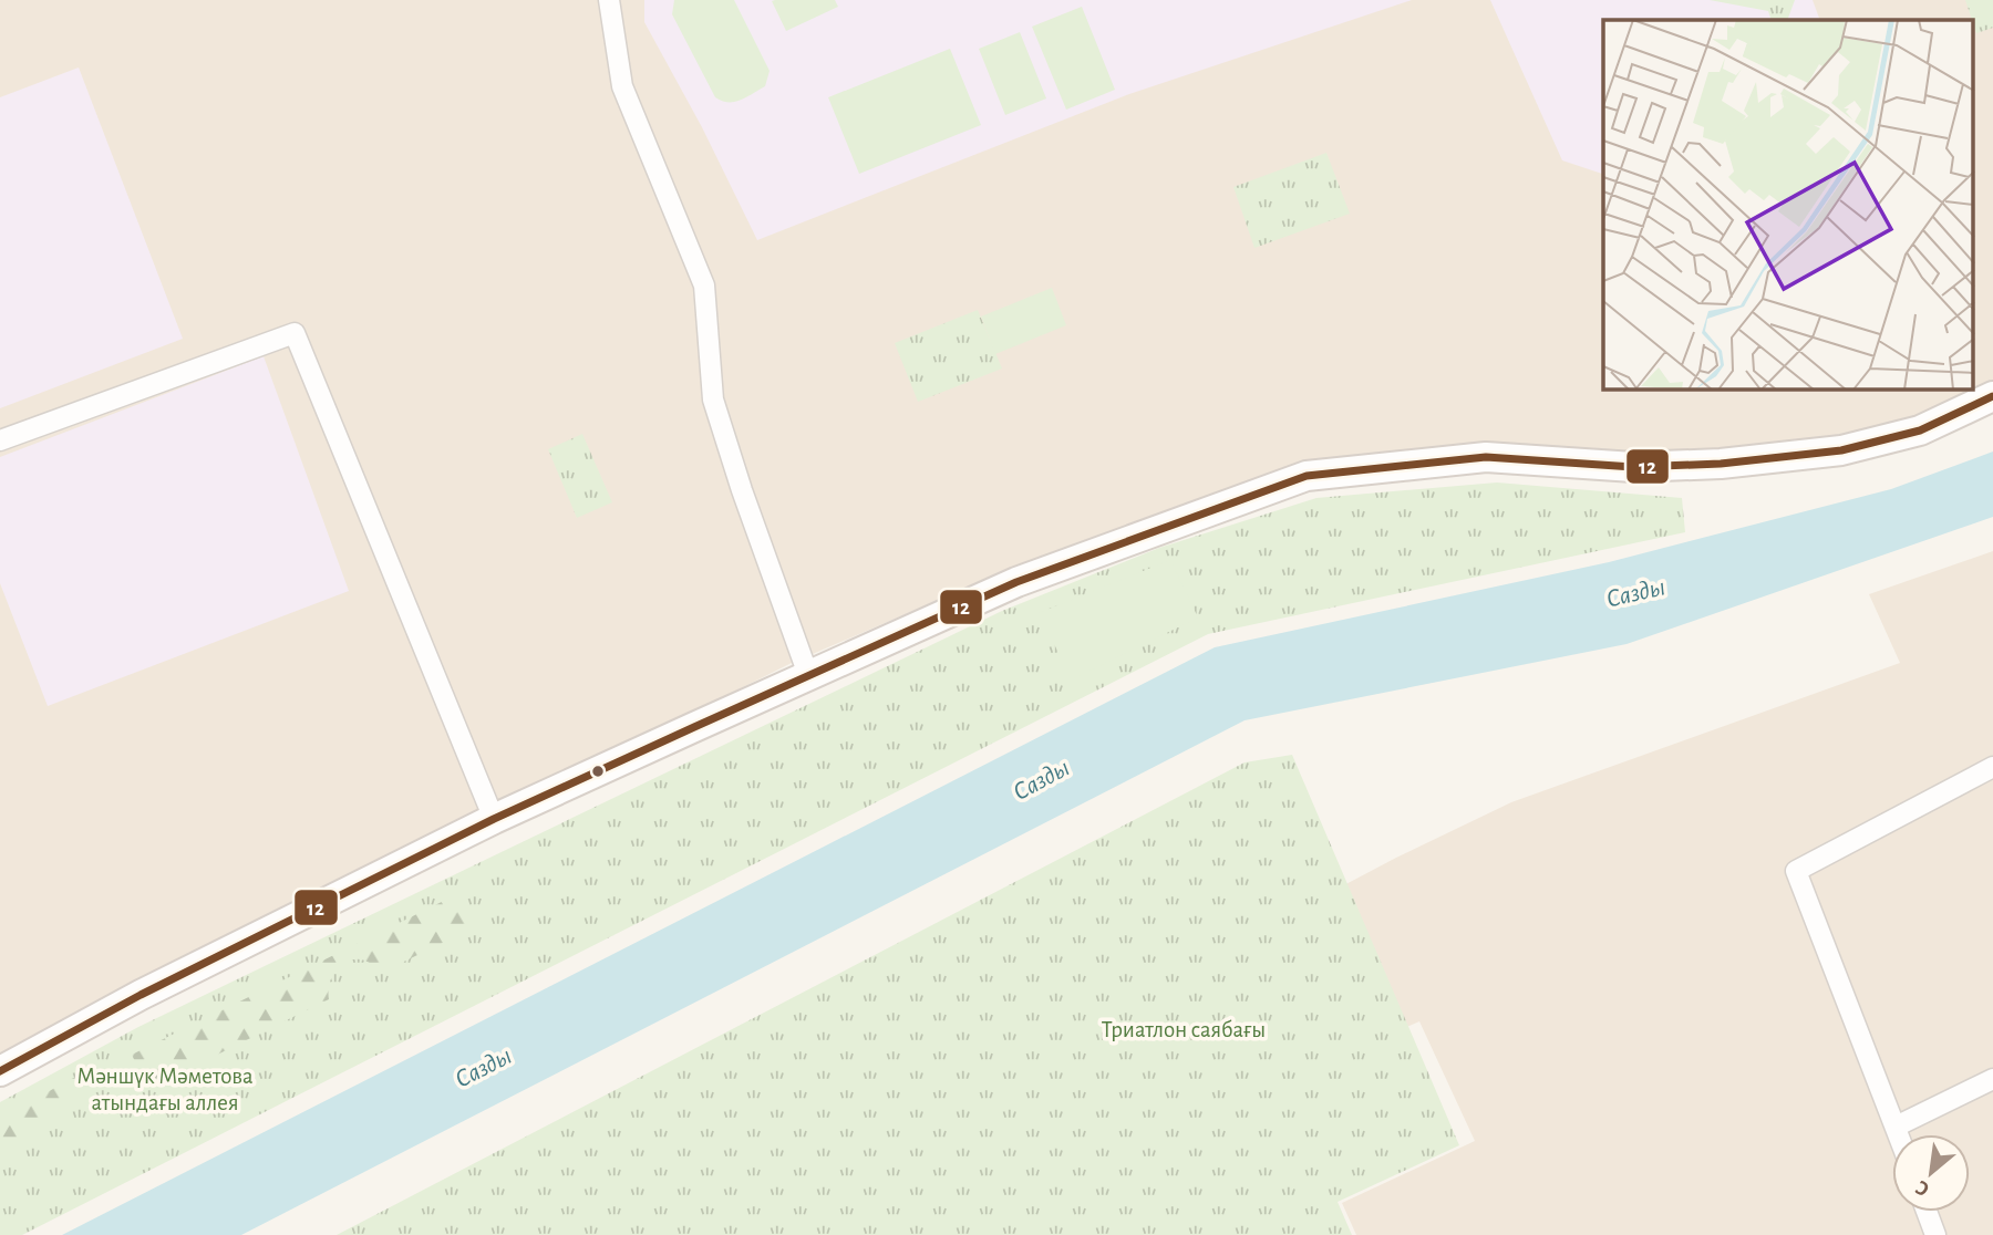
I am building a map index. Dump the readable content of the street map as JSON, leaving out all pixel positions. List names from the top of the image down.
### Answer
{
  "water": ["Сазды"],
  "parks": ["Триатлон саябағы", "Мәншүк Мәметова атындағы аллея"],
  "lines": ["transit line 12"],
  "north": "bottom left"
}
